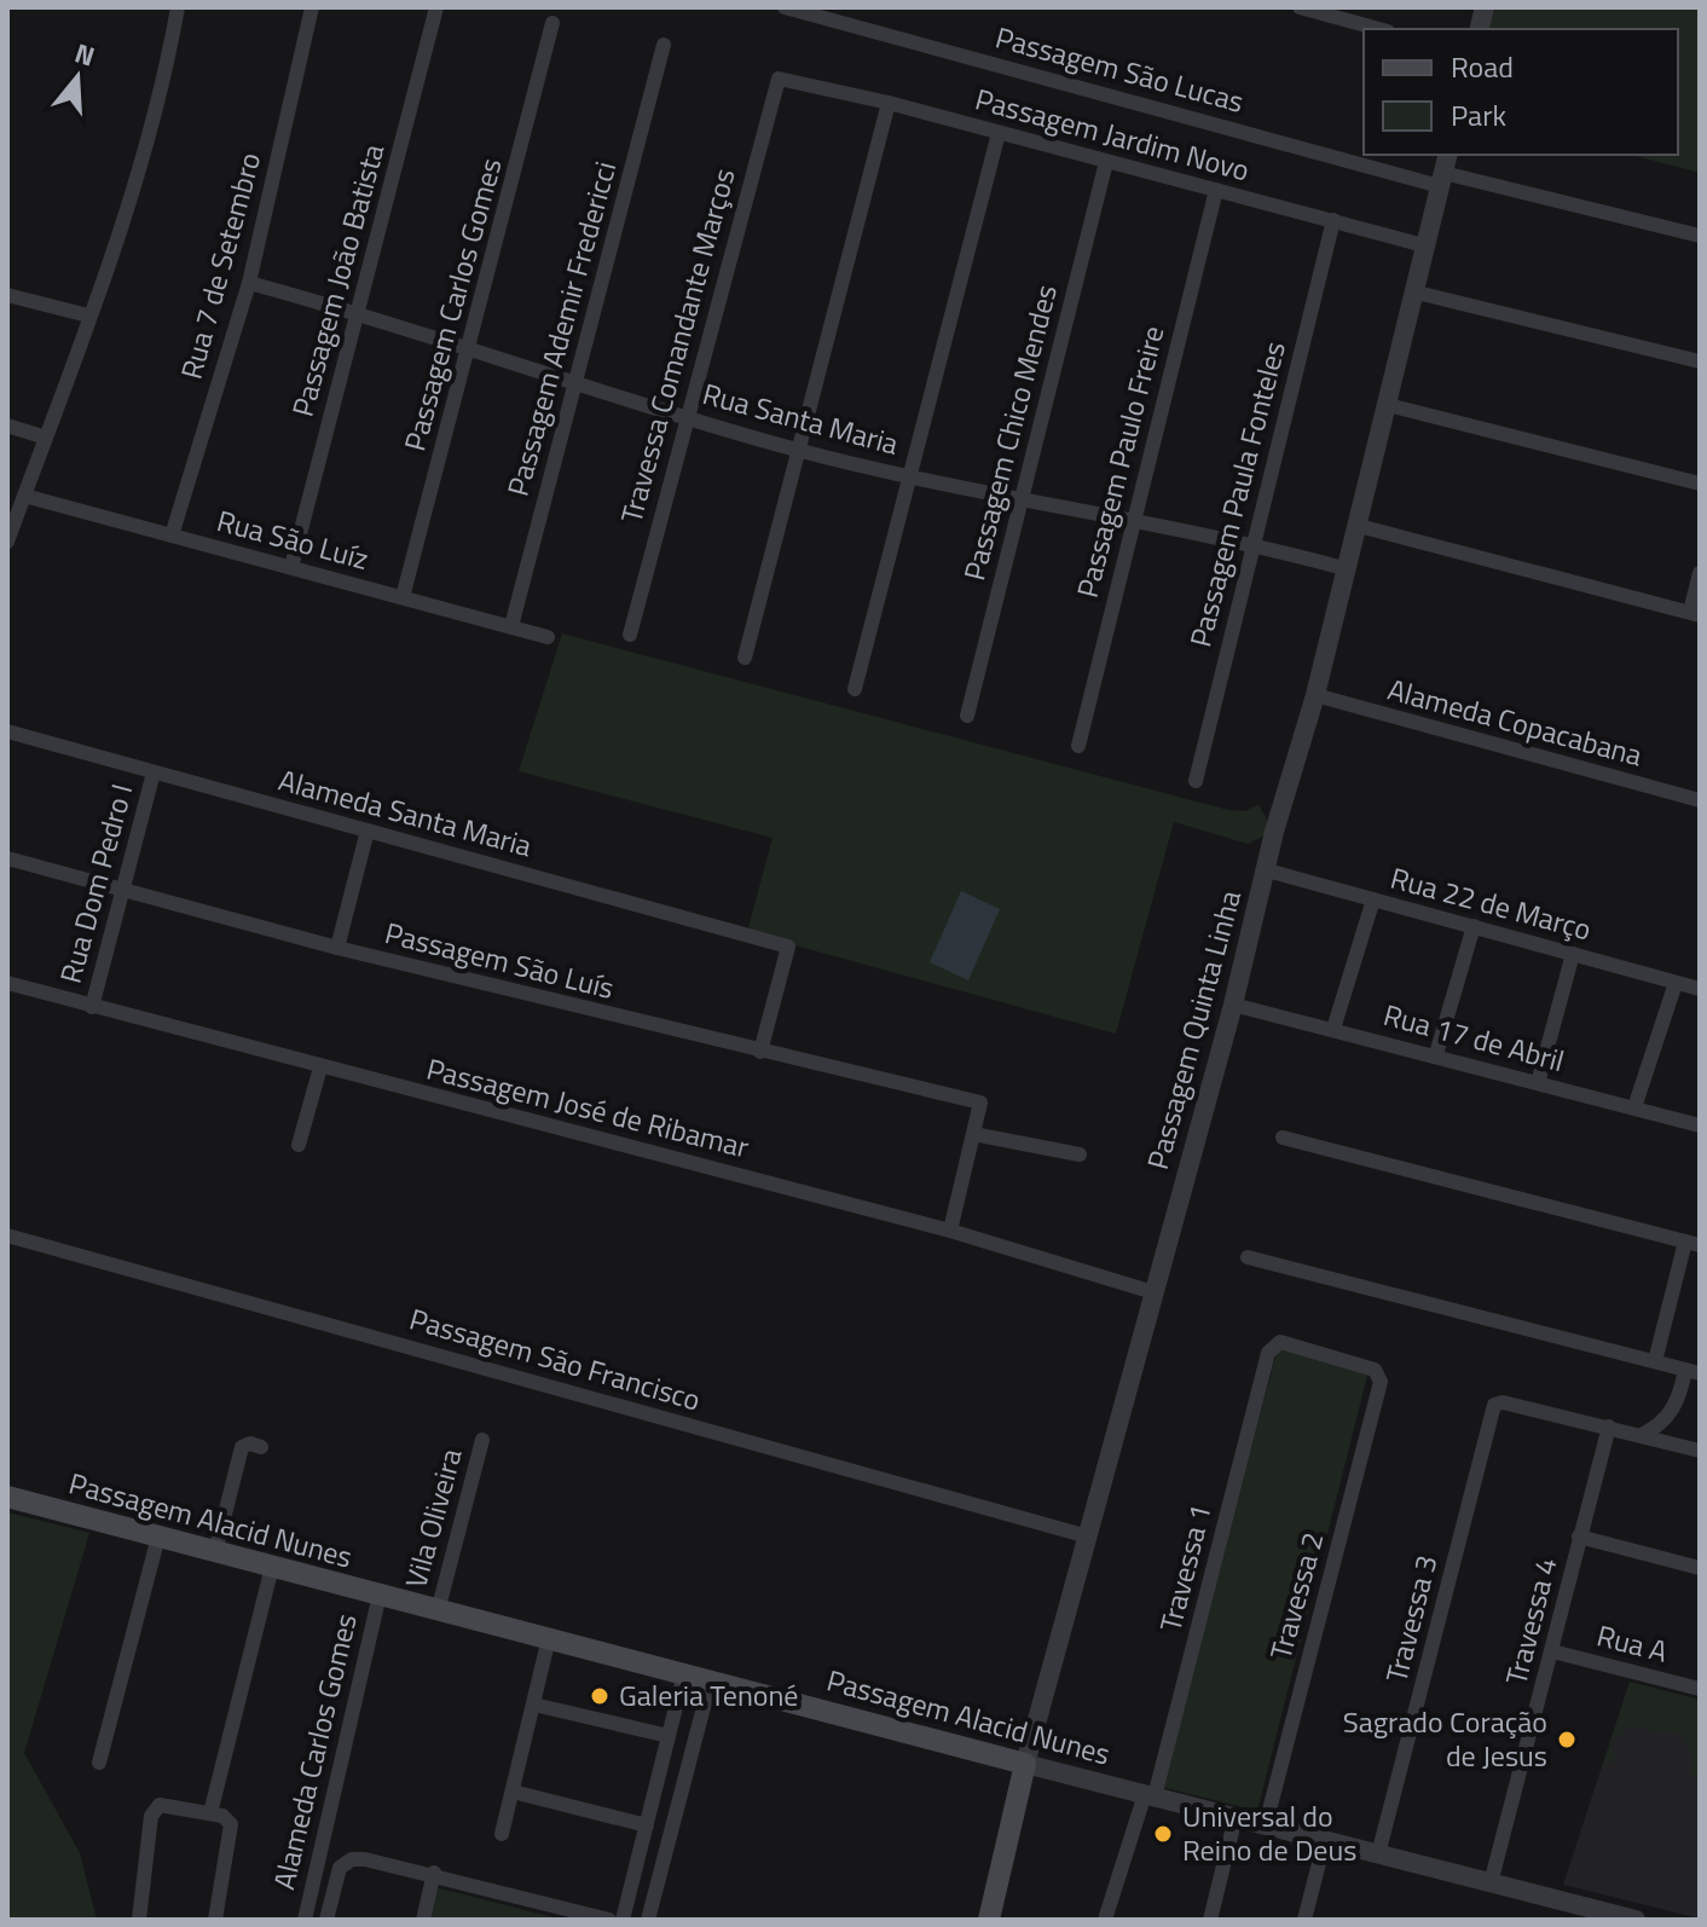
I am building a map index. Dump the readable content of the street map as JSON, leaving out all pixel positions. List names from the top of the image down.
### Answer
{
  "streets": {
    "main road": ["Passagem Quinta Linha", "Passagem Alacid Nunes"],
    "street": [
      "Passagem São Lucas",
      "Passagem Jardim Novo",
      "Rua 7 de Setembro",
      "Passagem João Batista",
      "Passagem Carlos Gomes",
      "Passagem Ademir Fredericci",
      "Travessa Comandante Marços",
      "Rua Santa Maria",
      "Passagem Chico Mendes",
      "Passagem Paulo Freire",
      "Passagem Paula Fonteles",
      "Rua São Luíz",
      "Alameda Copacabana",
      "Alameda Santa Maria",
      "Rua Dom Pedro I",
      "Rua 22 de Março",
      "Passagem São Luís",
      "Rua 17 de Abril",
      "Passagem José de Ribamar",
      "Passagem São Francisco",
      "Vila Oliveira",
      "Travessa 1",
      "Travessa 2",
      "Travessa 3",
      "Travessa 4",
      "Rua A",
      "Alameda Carlos Gomes"
    ]
  },
  "crossings": [
    ["Passagem São Lucas", "Passagem Quinta Linha"],
    ["Passagem Jardim Novo", "Travessa Comandante Marços"],
    ["Passagem Jardim Novo", "Passagem Chico Mendes"],
    ["Passagem Jardim Novo", "Passagem Paulo Freire"],
    ["Passagem Jardim Novo", "Passagem Paula Fonteles"],
    ["Passagem Jardim Novo", "Passagem Quinta Linha"],
    ["Rua 7 de Setembro", "Rua Santa Maria"],
    ["Rua 7 de Setembro", "Rua São Luíz"],
    ["Passagem João Batista", "Rua Santa Maria"],
    ["Passagem João Batista", "Rua São Luíz"],
    ["Passagem Carlos Gomes", "Rua Santa Maria"],
    ["Passagem Carlos Gomes", "Rua São Luíz"],
    ["Passagem Ademir Fredericci", "Rua Santa Maria"],
    ["Passagem Ademir Fredericci", "Rua São Luíz"],
    ["Travessa Comandante Marços", "Rua Santa Maria"],
    ["Rua Santa Maria", "Passagem Chico Mendes"],
    ["Rua Santa Maria", "Passagem Paulo Freire"],
    ["Rua Santa Maria", "Passagem Paula Fonteles"],
    ["Rua Santa Maria", "Passagem Quinta Linha"],
    ["Alameda Copacabana", "Passagem Quinta Linha"],
    ["Alameda Santa Maria", "Rua Dom Pedro I"],
    ["Alameda Santa Maria", "Passagem São Luís"],
    ["Rua Dom Pedro I", "Passagem São Luís"],
    ["Rua Dom Pedro I", "Passagem José de Ribamar"],
    ["Rua 22 de Março", "Passagem Quinta Linha"],
    ["Passagem Quinta Linha", "Rua 17 de Abril"],
    ["Passagem Quinta Linha", "Passagem José de Ribamar"],
    ["Passagem Quinta Linha", "Passagem São Francisco"],
    ["Passagem Quinta Linha", "Passagem Alacid Nunes"],
    ["Vila Oliveira", "Passagem Alacid Nunes"],
    ["Passagem Alacid Nunes", "Travessa 1"],
    ["Passagem Alacid Nunes", "Travessa 2"],
    ["Passagem Alacid Nunes", "Travessa 3"],
    ["Passagem Alacid Nunes", "Travessa 4"],
    ["Passagem Alacid Nunes", "Alameda Carlos Gomes"],
    ["Travessa 1", "Travessa 2"],
    ["Travessa 3", "Travessa 4"],
    ["Travessa 4", "Rua A"]
  ],
  "places": ["Galeria Tenoné", "Sagrado Coração de Jesus", "Universal do Reino de Deus"],
  "legend": ["Road", "Park"],
  "north": "top"
}
